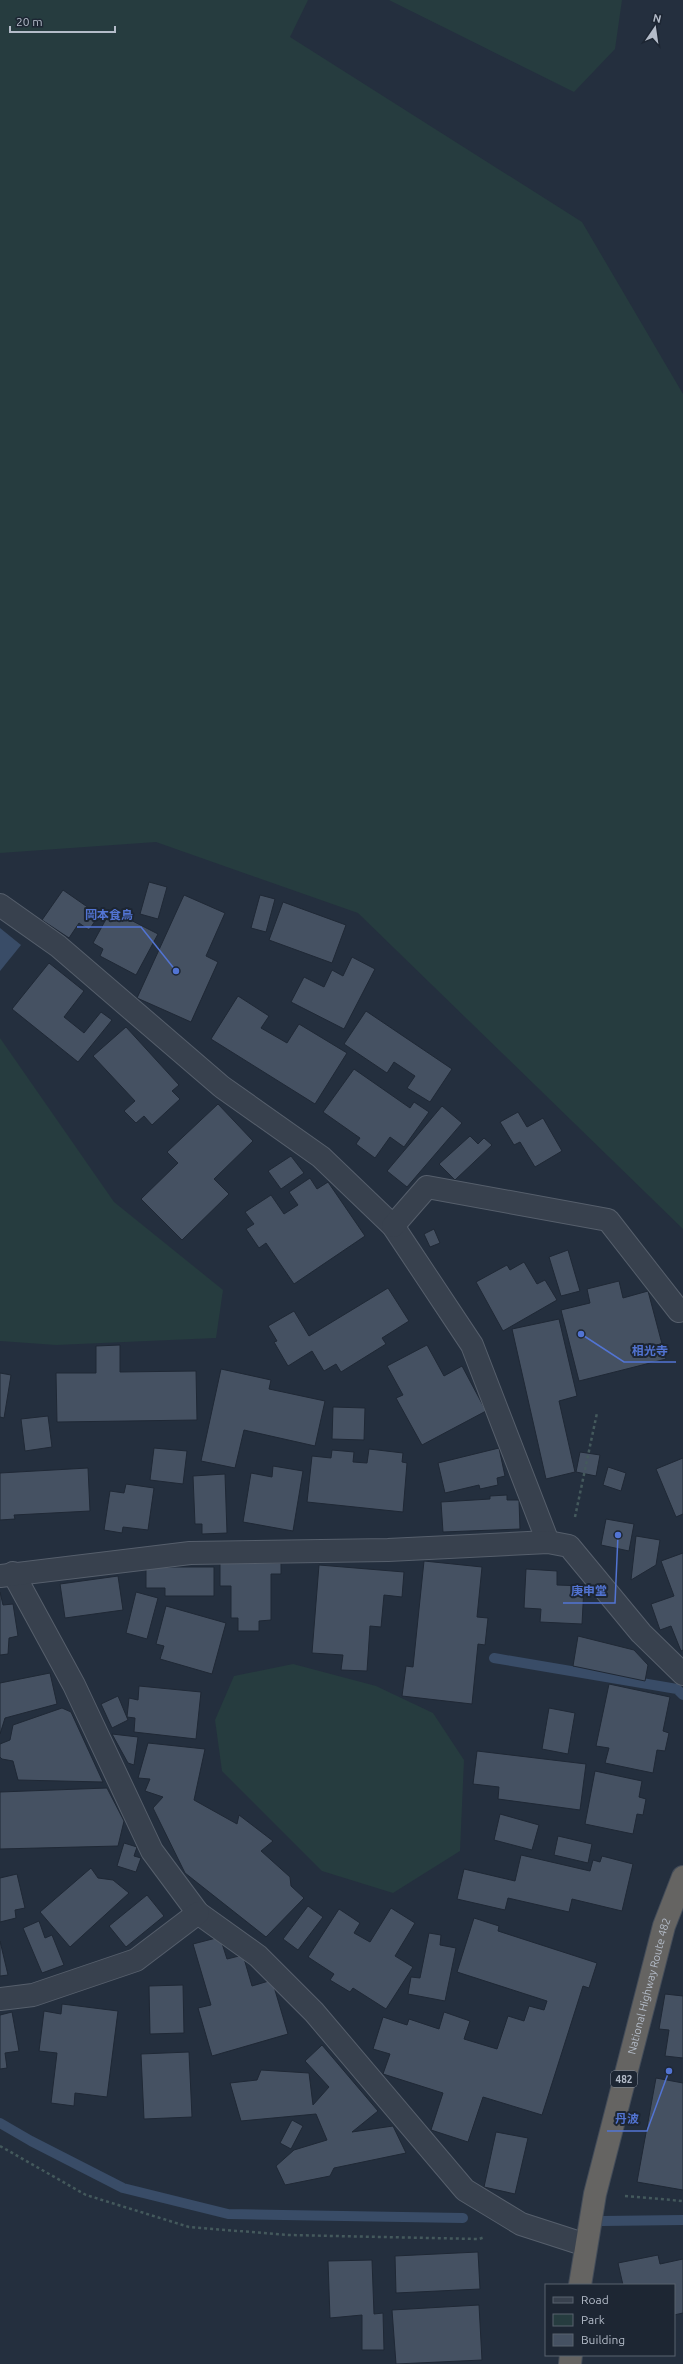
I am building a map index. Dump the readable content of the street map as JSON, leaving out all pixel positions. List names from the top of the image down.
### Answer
{
  "streets": {
    "highway": ["National Highway Route 482", "482"]
  },
  "places": [
    "岡本食鳥",
    "相光寺",
    "庚申堂",
    "丹波"
  ],
  "legend": ["Road", "Park", "Building"],
  "scale_bar": "20 m",
  "north": "top"
}
